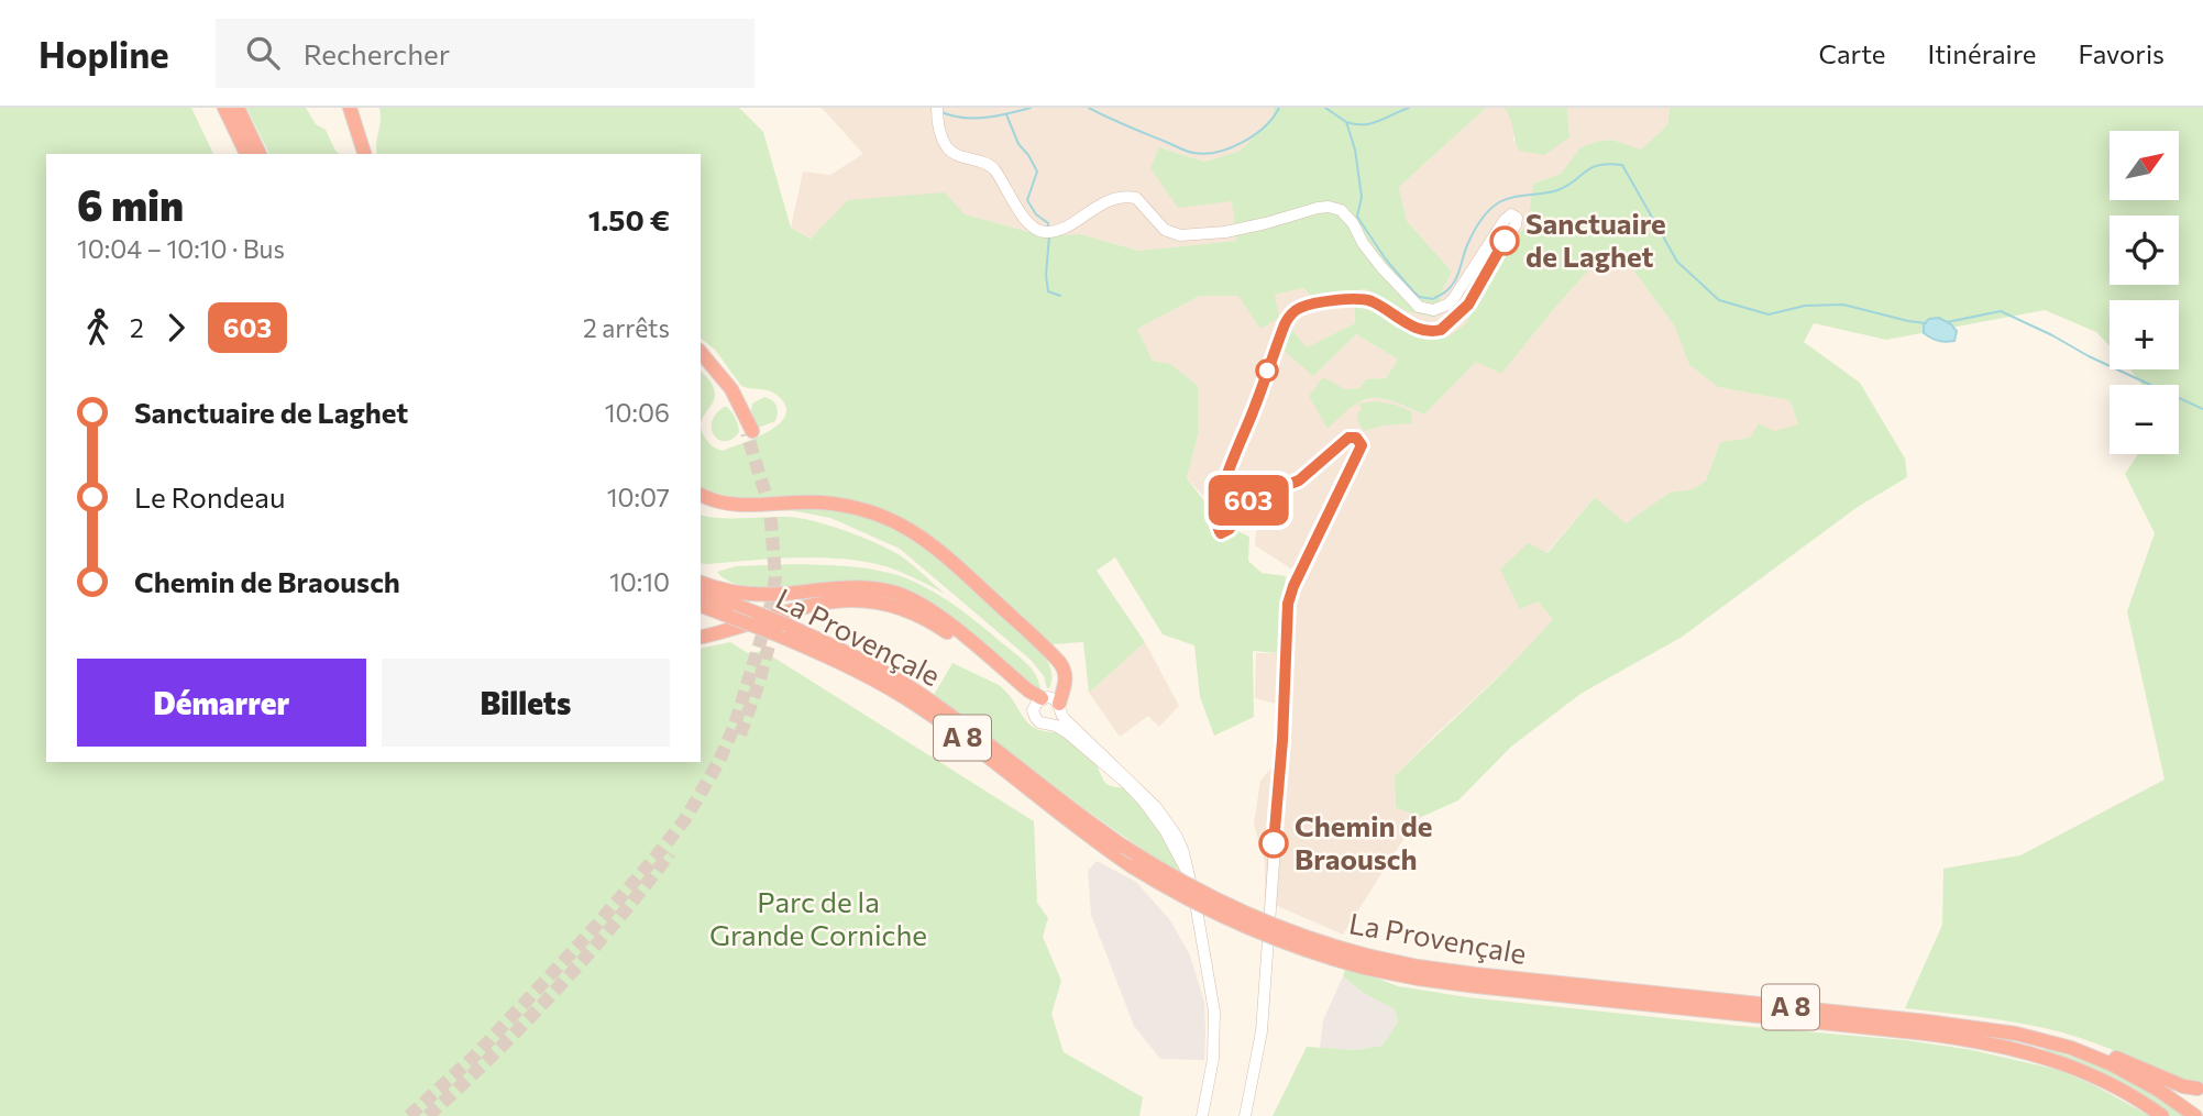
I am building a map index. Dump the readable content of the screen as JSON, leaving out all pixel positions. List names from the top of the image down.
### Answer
{
  "streets": {
    "highway": ["La Provençale", "A 8"]
  },
  "parks": ["Parc de la Grande Corniche"],
  "places": ["Sanctuaire de Laghet", "Chemin de Braousch"],
  "lines": ["bus line 603"],
  "north": "top right",
  "page": {
    "header": "Hopline",
    "search": "Rechercher",
    "nav": ["Carte", "Itinéraire", "Favoris"],
    "on_map": "603",
    "map_buttons": ["+", "−"],
    "heading": ["6 min", "10:04 – 10:10 · Bus", "1.50 €"],
    "legs": ["2", "603", "2 arrêts"],
    "list": [
      {
        "name": "Sanctuaire de Laghet",
        "value": "10:06"
      },
      {
        "name": "Le Rondeau",
        "value": "10:07"
      },
      {
        "name": "Chemin de Braousch",
        "value": "10:10"
      }
    ],
    "buttons": ["Démarrer", "Billets"]
  }
}
